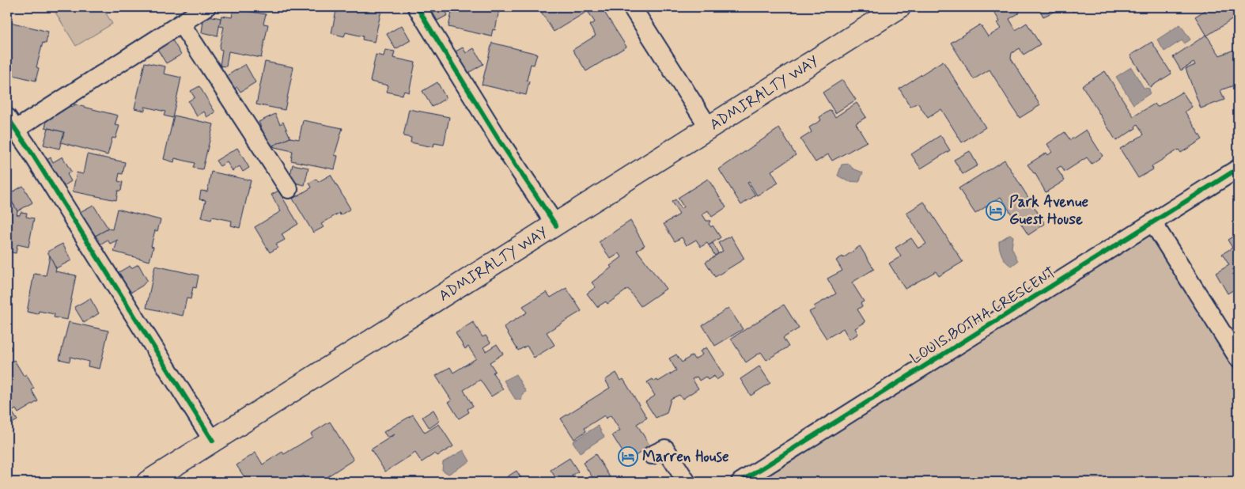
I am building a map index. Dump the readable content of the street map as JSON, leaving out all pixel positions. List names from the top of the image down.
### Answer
{
  "streets": {
    "main road": ["ADMIRALTY WAY"],
    "street": ["LOUIS BOTHA CRESCENT"]
  },
  "places": {
    "hotel": ["Park Avenue Guest House", "Marren House"]
  }
}
